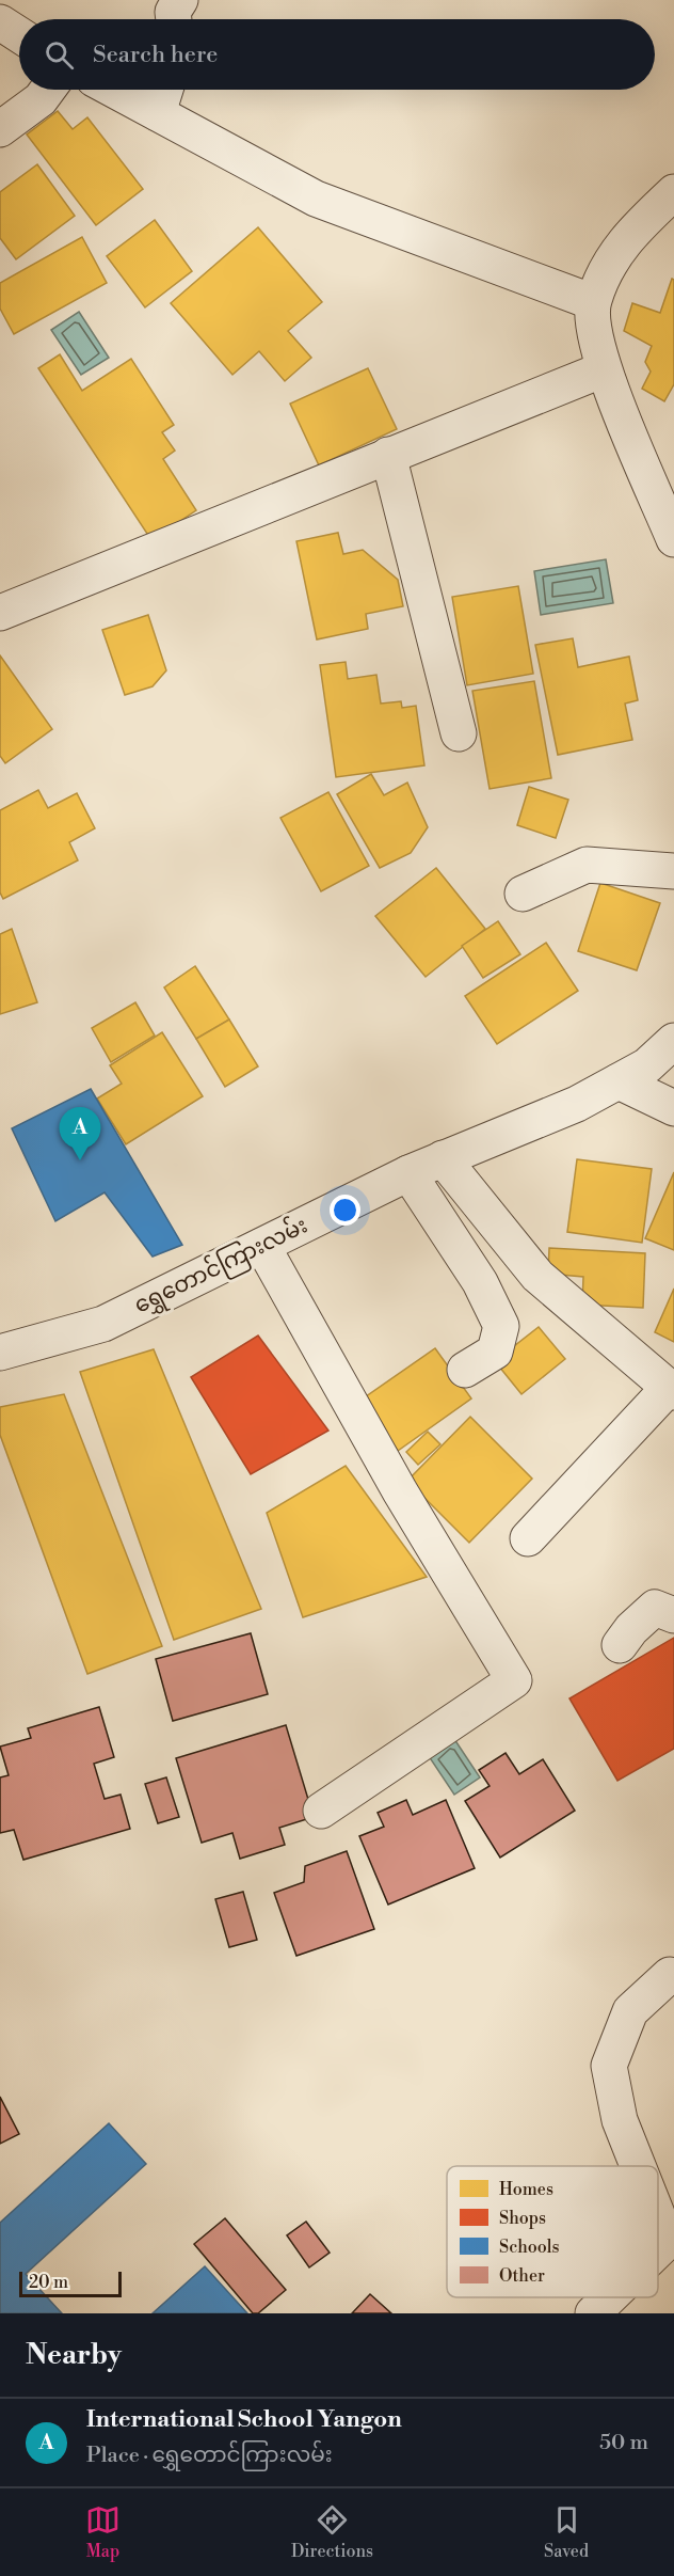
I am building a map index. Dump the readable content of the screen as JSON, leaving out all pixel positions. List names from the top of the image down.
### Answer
{
  "streets": {
    "street": ["ရွှေတောင်ကြားလမ်း"]
  },
  "legend": [
    "Homes",
    "Shops",
    "Schools",
    "Other"
  ],
  "scale_bar": "20 m",
  "page": {
    "search": "Search here",
    "pins": "A",
    "scale": "20 m",
    "heading": "Nearby",
    "list": [
      {
        "mark": "A",
        "name": "International School Yangon",
        "note": "Place · ရွှေတောင်ကြားလမ်း",
        "value": "50 m"
      }
    ],
    "nav": ["Map", "Directions", "Saved"]
  }
}
